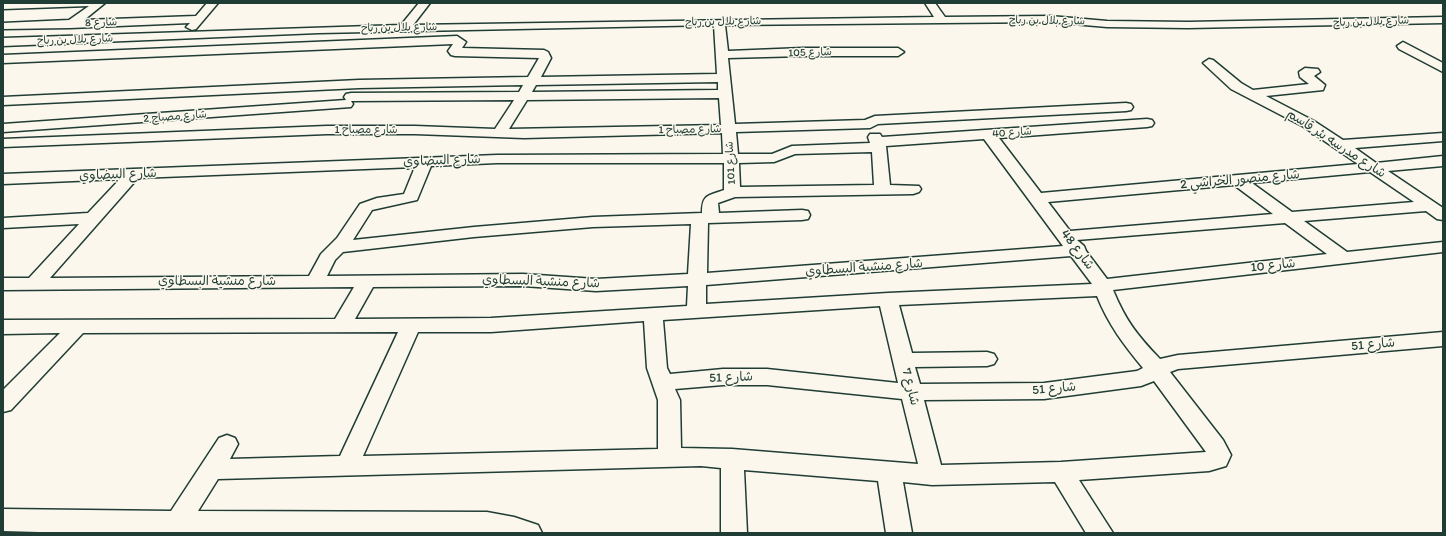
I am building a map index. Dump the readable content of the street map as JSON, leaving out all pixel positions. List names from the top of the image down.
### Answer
{
  "streets": {
    "street": [
      "شارع بلال بن رباح",
      "شارع 8",
      "شارع 105",
      "شارع مصباح 2",
      "شارع مصباح 1",
      "شارع 40",
      "شارع مدرسه بئر قاسم",
      "شارع البيضاوي",
      "شارع 101",
      "شارع منصور الخراشي 2",
      "شارع 48",
      "شارع 10",
      "شارع منشية البسطاوي",
      "شارع 51",
      "شارع 7"
    ]
  },
  "crossings": [
    ["شارع بلال بن رباح", "شارع 101"],
    ["شارع 105", "شارع 101"],
    ["شارع مصباح 2", "شارع 101"],
    ["شارع مصباح 1", "شارع 101"],
    ["شارع 40", "شارع البيضاوي"],
    ["شارع 40", "شارع 48"],
    ["شارع مدرسه بئر قاسم", "شارع منصور الخراشي 2"],
    ["شارع البيضاوي", "شارع 101"],
    ["شارع منصور الخراشي 2", "شارع 48"],
    ["شارع 48", "شارع 10"],
    ["شارع 48", "شارع منشية البسطاوي"],
    ["شارع 48", "شارع 51"],
    ["شارع 10", "شارع 7"],
    ["شارع 51", "شارع 7"]
  ]
}
